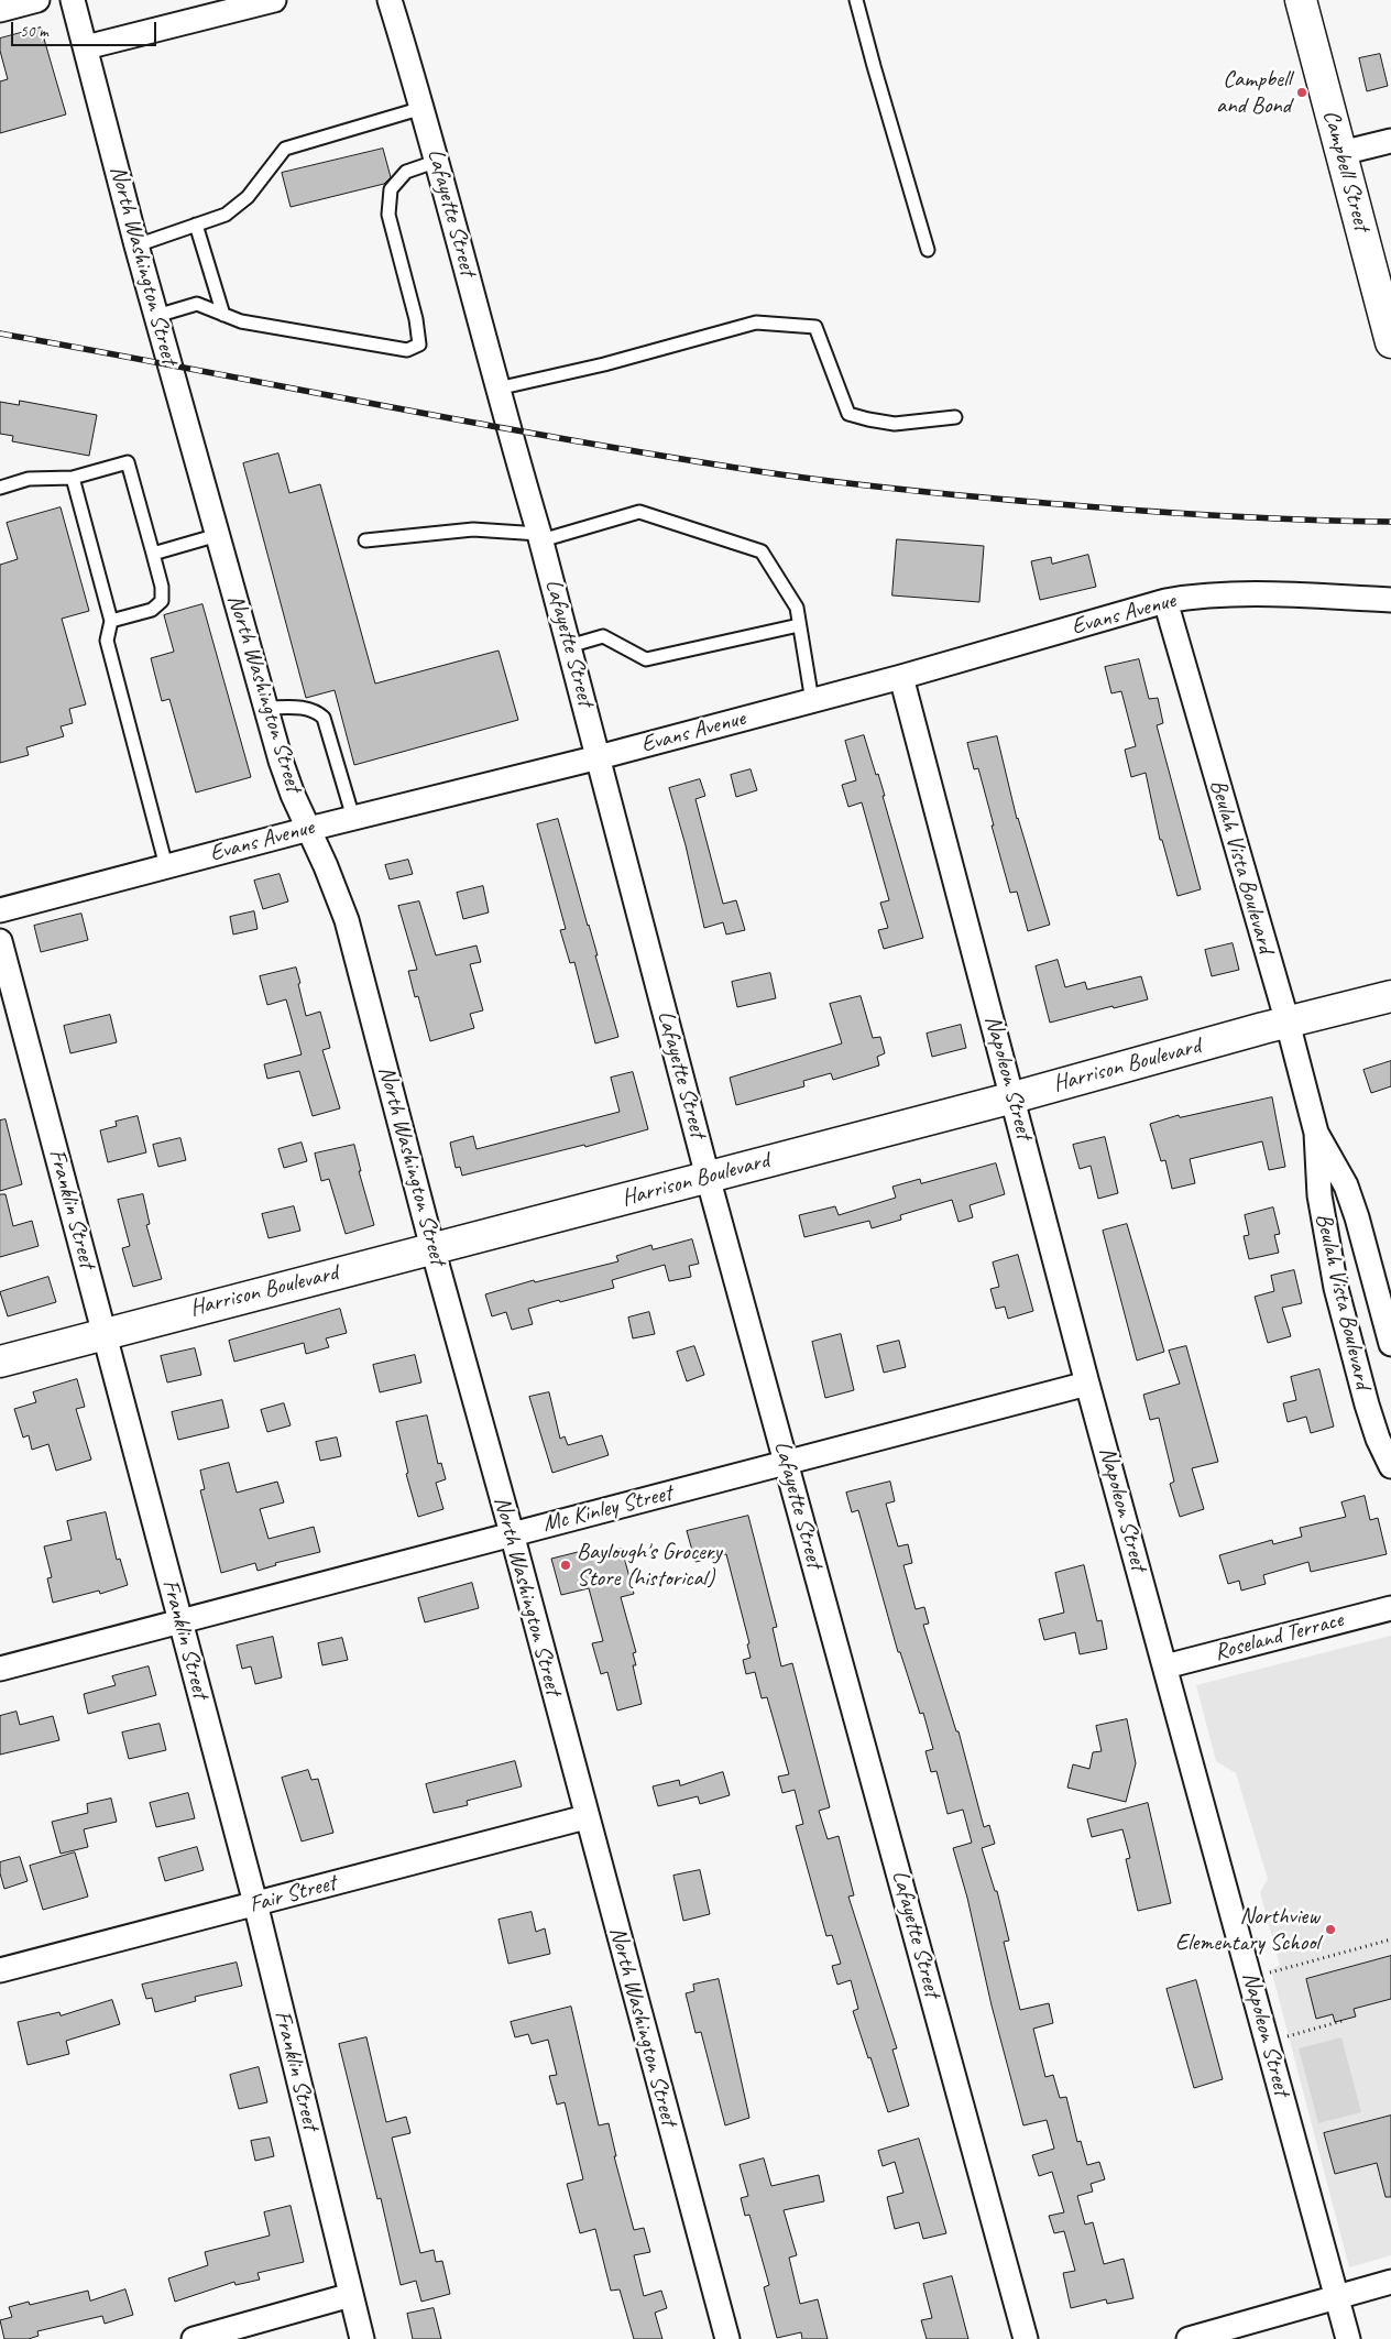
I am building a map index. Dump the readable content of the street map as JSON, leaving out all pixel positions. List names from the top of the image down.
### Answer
{
  "streets": {
    "street": [
      "Campbell Street",
      "Lafayette Street",
      "North Washington Street",
      "Evans Avenue",
      "Beulah Vista Boulevard",
      "Harrison Boulevard",
      "Napoleon Street",
      "Franklin Street",
      "Mc Kinley Street",
      "Roseland Terrace",
      "Fair Street"
    ]
  },
  "crossings": [
    ["Lafayette Street", "Evans Avenue"],
    ["Lafayette Street", "Harrison Boulevard"],
    ["Lafayette Street", "Mc Kinley Street"],
    ["North Washington Street", "Evans Avenue"],
    ["North Washington Street", "Harrison Boulevard"],
    ["North Washington Street", "Mc Kinley Street"],
    ["North Washington Street", "Fair Street"],
    ["Evans Avenue", "Beulah Vista Boulevard"],
    ["Evans Avenue", "Napoleon Street"],
    ["Beulah Vista Boulevard", "Harrison Boulevard"],
    ["Harrison Boulevard", "Napoleon Street"],
    ["Harrison Boulevard", "Franklin Street"],
    ["Napoleon Street", "Mc Kinley Street"],
    ["Napoleon Street", "Roseland Terrace"],
    ["Franklin Street", "Mc Kinley Street"],
    ["Franklin Street", "Fair Street"]
  ],
  "places": ["Campbell and Bond", "Baylough's Grocery Store (historical)", "Northview Elementary School"],
  "scale_bar": "50 m"
}
